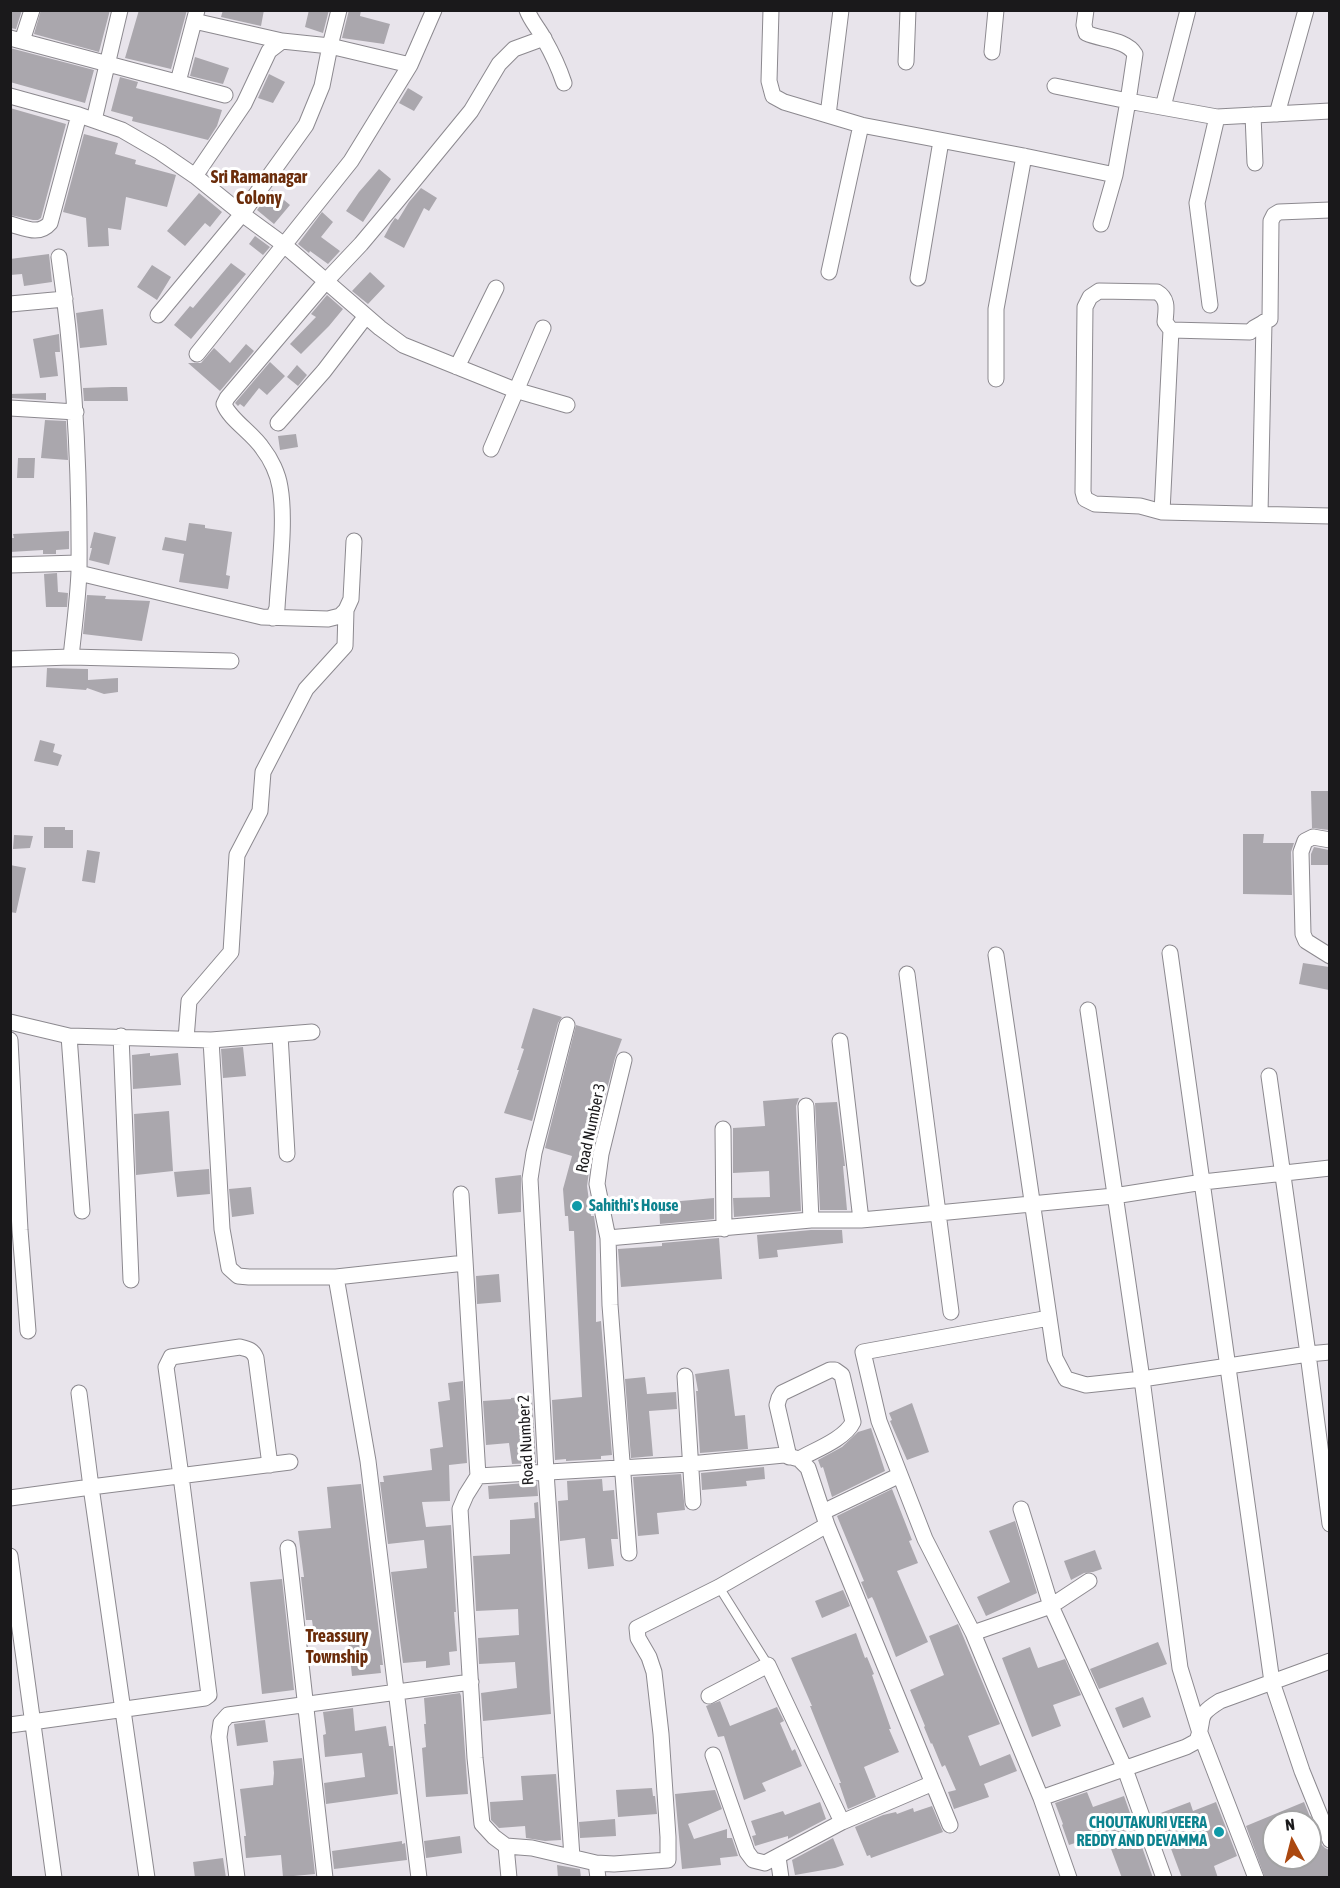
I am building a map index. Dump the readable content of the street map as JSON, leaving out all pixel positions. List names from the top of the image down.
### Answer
{
  "streets": {
    "street": ["Road Number 3", "Road Number 2"]
  },
  "districts": ["Sri Ramanagar Colony", "Treassury Township"],
  "places": ["Sahithi's House", "CHOUTAKURI VEERA REDDY AND DEVAMMA"],
  "north": "top"
}
